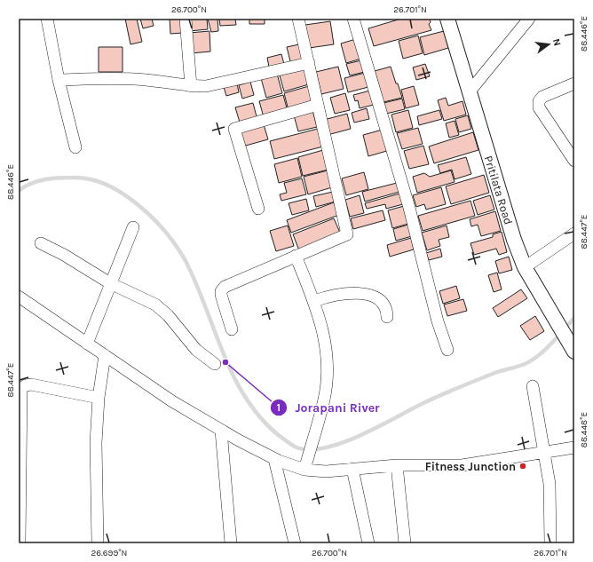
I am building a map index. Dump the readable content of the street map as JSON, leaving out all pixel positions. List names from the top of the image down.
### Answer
{
  "streets": {
    "street": ["Pritilata Road"]
  },
  "places": ["Jorapani River", "Fitness Junction"],
  "north": "right",
  "coordinates": [
    "26.700°N",
    "26.701°N",
    "88.446°E",
    "88.447°E",
    "88.448°E",
    "26.699°N"
  ]
}
